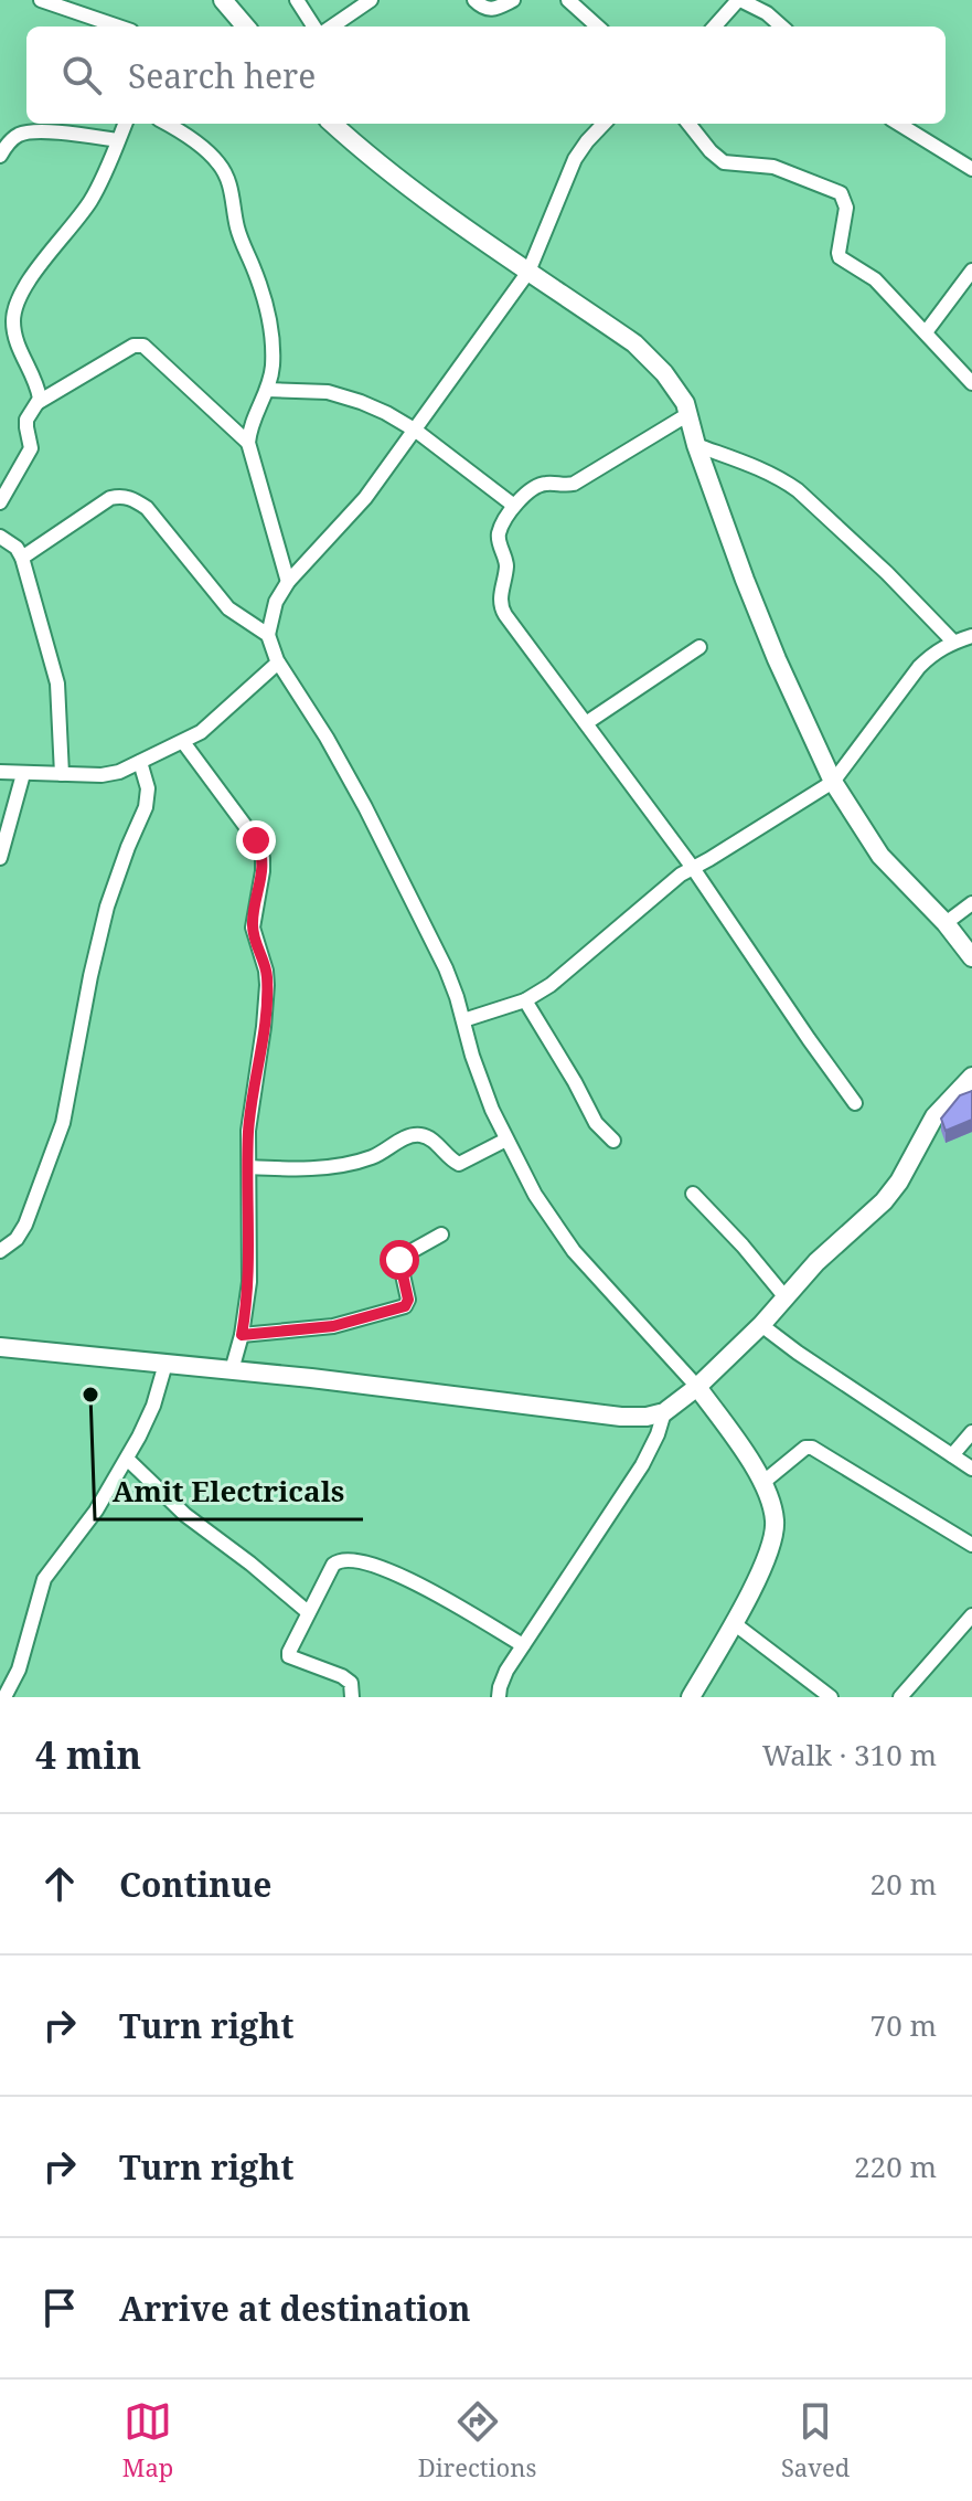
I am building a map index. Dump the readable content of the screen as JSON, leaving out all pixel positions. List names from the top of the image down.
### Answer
{
  "places": ["Amit Electricals"],
  "page": {
    "search": "Search here",
    "heading": ["4 min", "Walk · 310 m"],
    "list": [
      ["Continue", "20 m"],
      ["Turn right", "70 m"],
      ["Turn right", "220 m"],
      "Arrive at destination"
    ],
    "nav": ["Map", "Directions", "Saved"]
  }
}
